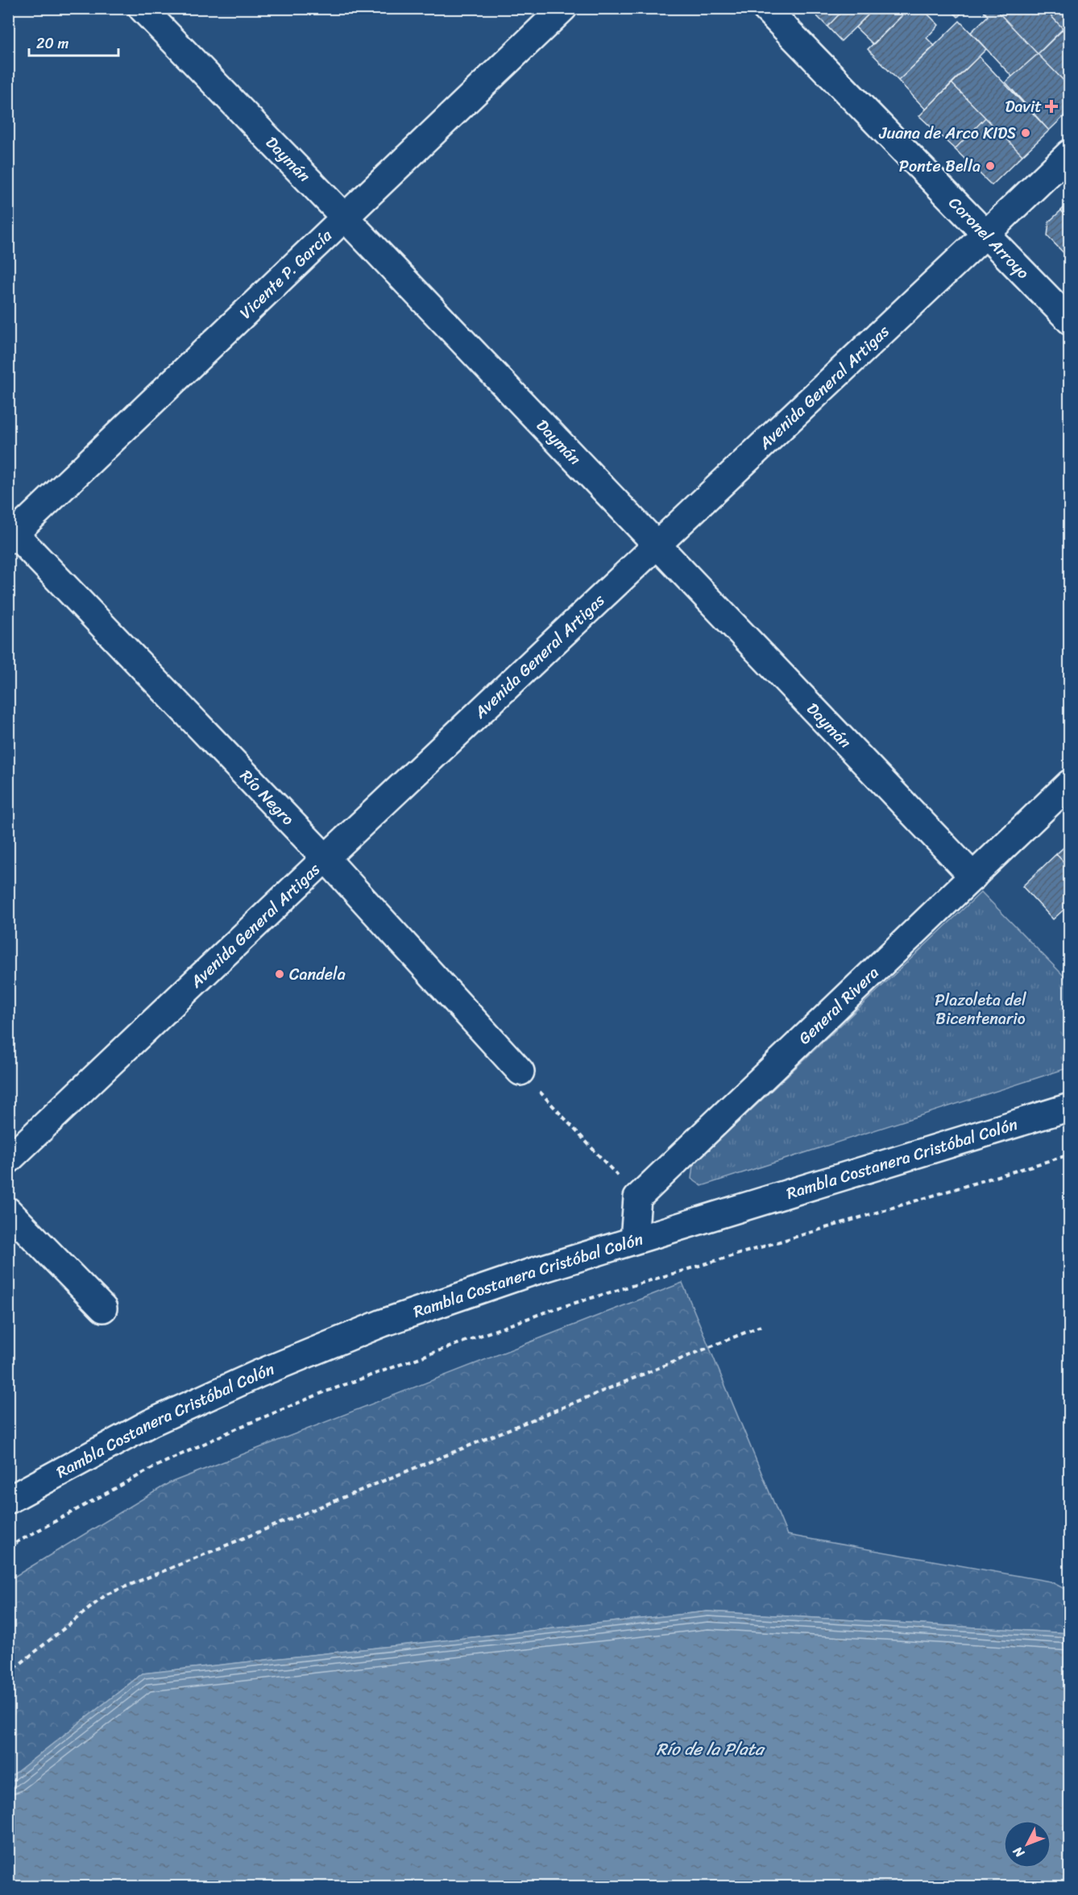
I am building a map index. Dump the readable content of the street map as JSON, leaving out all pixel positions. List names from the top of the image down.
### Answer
{
  "streets": {
    "street": [
      "Daymán",
      "Coronel Arroyo",
      "Vicente P. García",
      "Avenida General Artigas",
      "Río Negro",
      "General Rivera",
      "Rambla Costanera Cristóbal Colón"
    ]
  },
  "crossings": [
    ["Daymán", "Vicente P. García"],
    ["Daymán", "Avenida General Artigas"],
    ["Daymán", "General Rivera"],
    ["Coronel Arroyo", "Avenida General Artigas"],
    ["Vicente P. García", "Río Negro"],
    ["Avenida General Artigas", "Río Negro"]
  ],
  "water": ["Río de la Plata"],
  "parks": ["Plazoleta del Bicentenario"],
  "places": {
    "health": ["Davit"],
    "other": ["Juana de Arco KIDS", "Ponte Bella", "Candela"]
  },
  "scale_bar": "20 m",
  "north": "bottom left"
}
